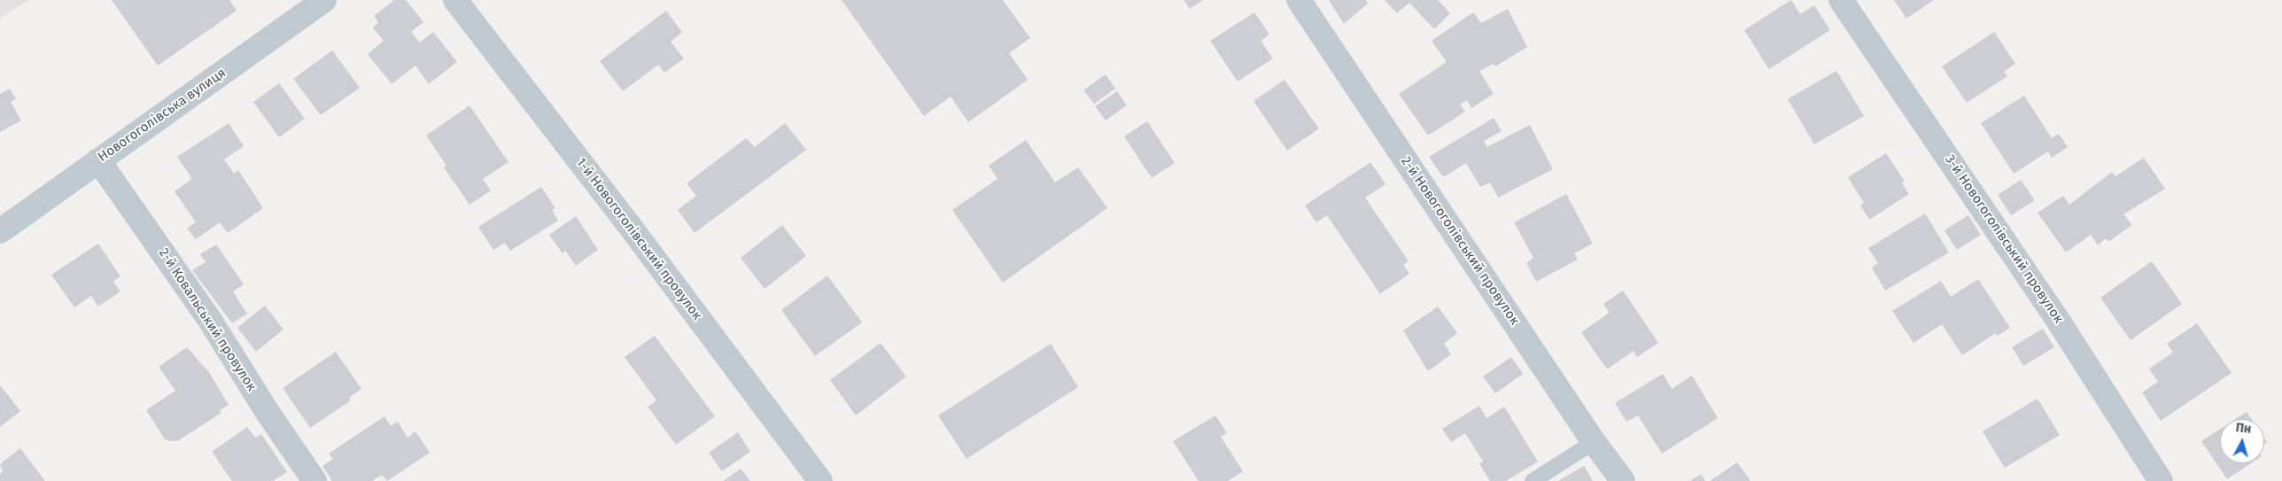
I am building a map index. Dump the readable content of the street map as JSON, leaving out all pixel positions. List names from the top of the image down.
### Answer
{
  "streets": {
    "street": [
      "Новогоголівська вулиця",
      "1-й Новогоголівський провулок",
      "3-й Новогоголівський провулок",
      "2-й Новогоголівський провулок",
      "2-й Ковальський провулок"
    ]
  },
  "crossings": [
    ["Новогоголівська вулиця", "2-й Ковальський провулок"]
  ],
  "north": "top"
}
